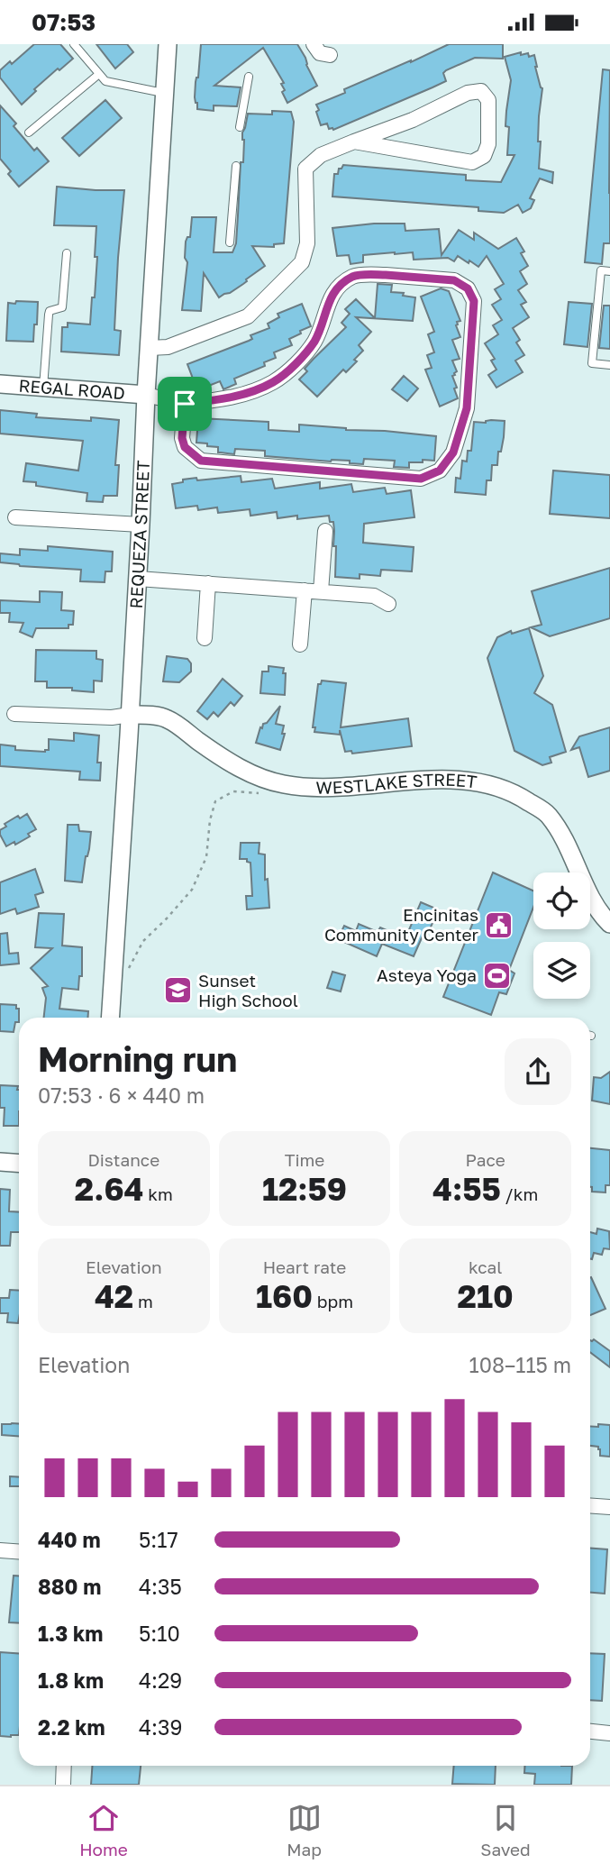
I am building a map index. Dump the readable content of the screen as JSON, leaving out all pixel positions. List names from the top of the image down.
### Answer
{
  "streets": {
    "street": ["REGAL ROAD", "REQUEZA STREET", "WESTLAKE STREET"]
  },
  "crossings": [
    ["REGAL ROAD", "REQUEZA STREET"],
    ["REQUEZA STREET", "WESTLAKE STREET"]
  ],
  "places": {
    "public building": ["Encinitas Community Center"],
    "sports": ["Asteya Yoga"],
    "school or university": ["Sunset High School"]
  },
  "page": {
    "status": "07:53",
    "heading": ["Morning run", "07:53 · 6 × 440 m"],
    "stats": [
      ["Distance", "2.64 km"],
      ["Time", "12:59"],
      ["Pace", "4:55 /km"],
      ["Elevation", "42 m"],
      ["Heart rate", "160 bpm"],
      ["kcal", "210"]
    ],
    "chart": ["Elevation", "108–115 m"],
    "list": [
      {
        "name": "440 m",
        "note": "5:17"
      },
      {
        "name": "880 m",
        "note": "4:35"
      },
      {
        "name": "1.3 km",
        "note": "5:10"
      },
      {
        "name": "1.8 km",
        "note": "4:29"
      },
      {
        "name": "2.2 km",
        "note": "4:39"
      }
    ],
    "tabs": ["Home", "Map", "Saved"]
  }
}
